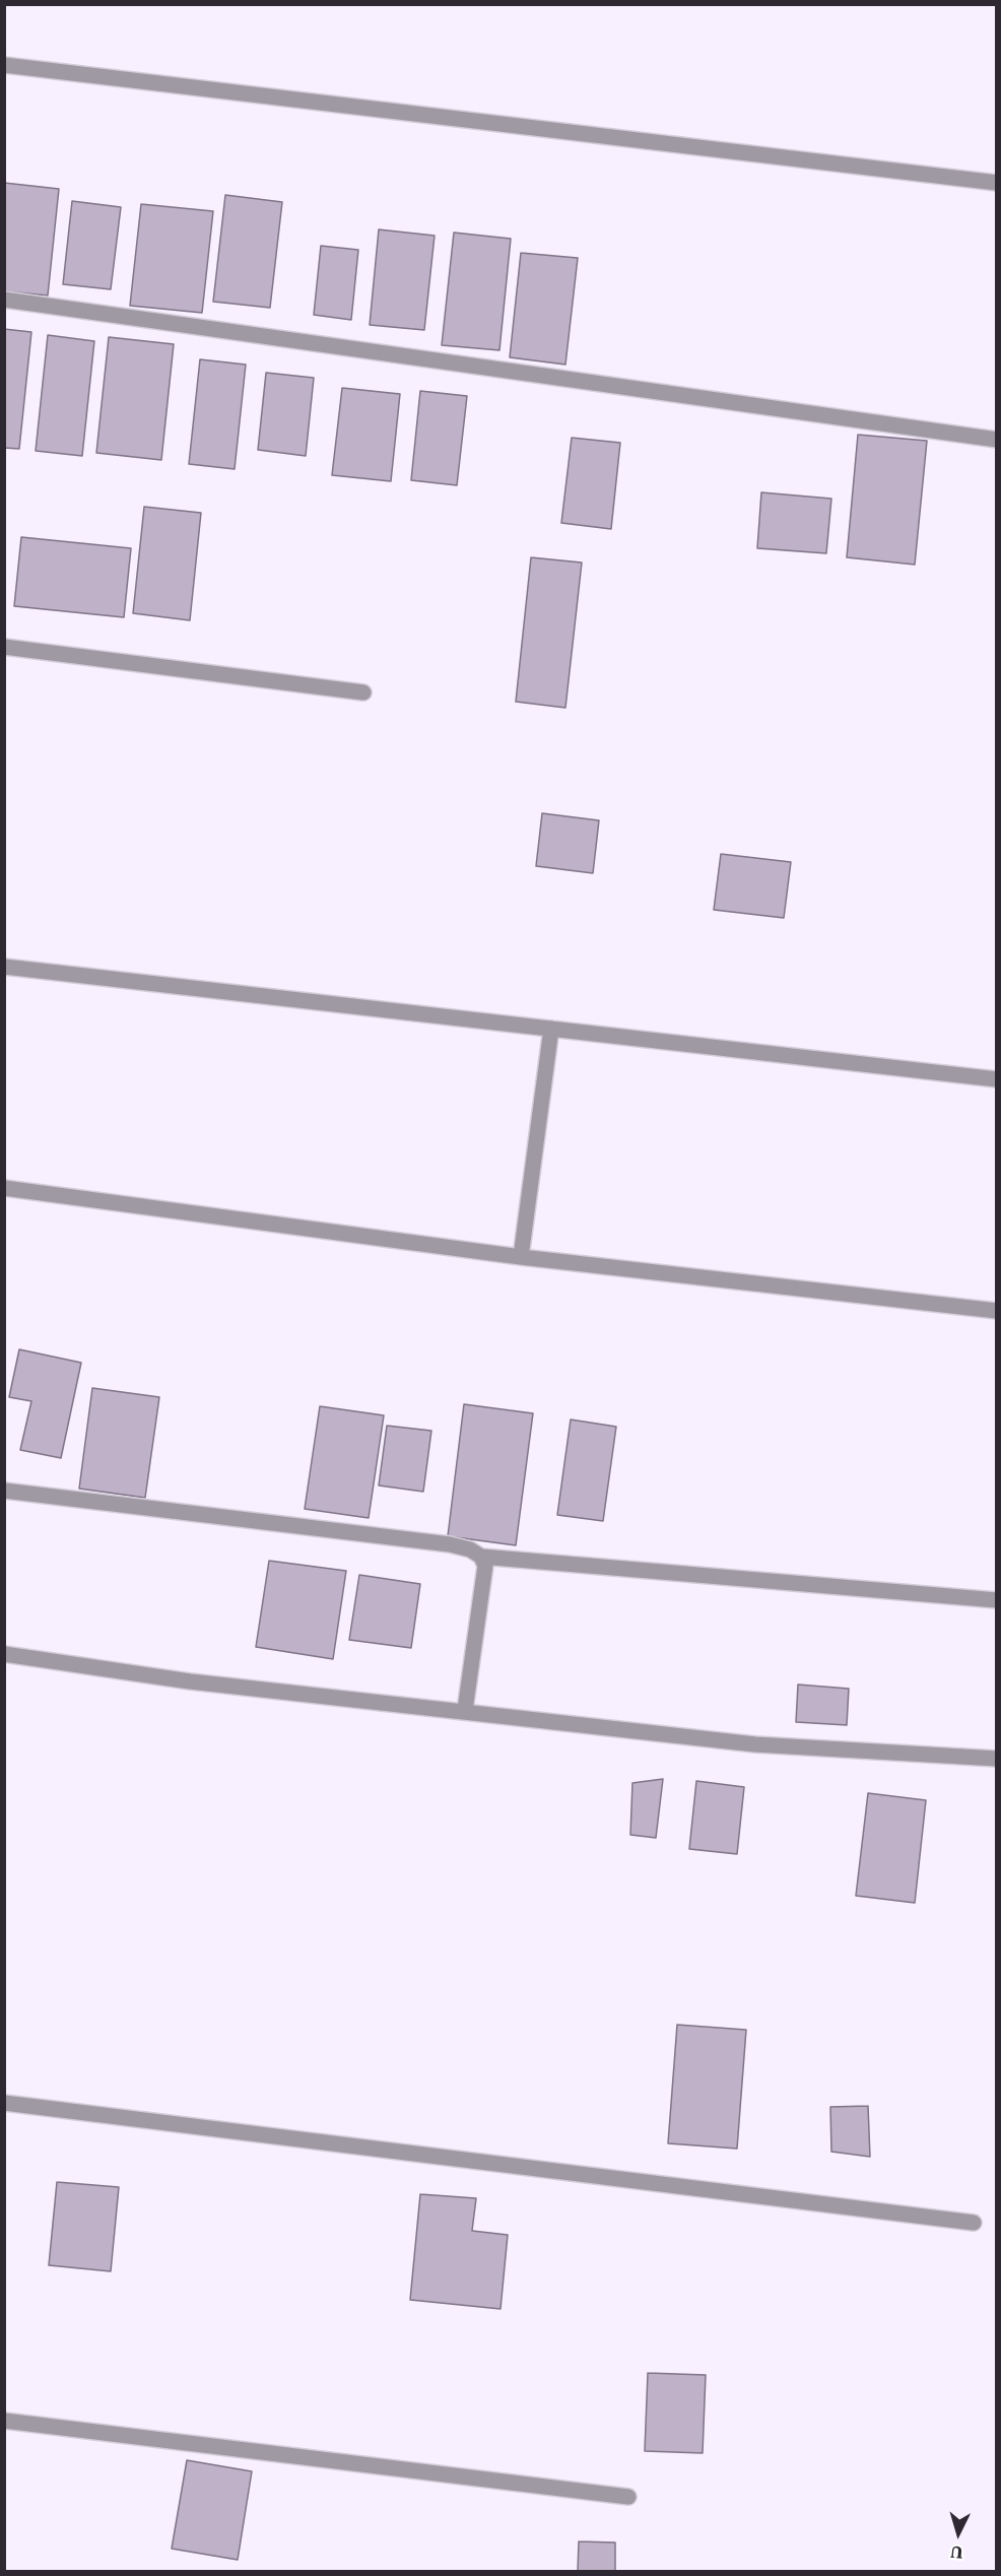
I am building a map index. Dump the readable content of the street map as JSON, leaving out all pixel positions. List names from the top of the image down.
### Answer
{
  "north": "bottom"
}
